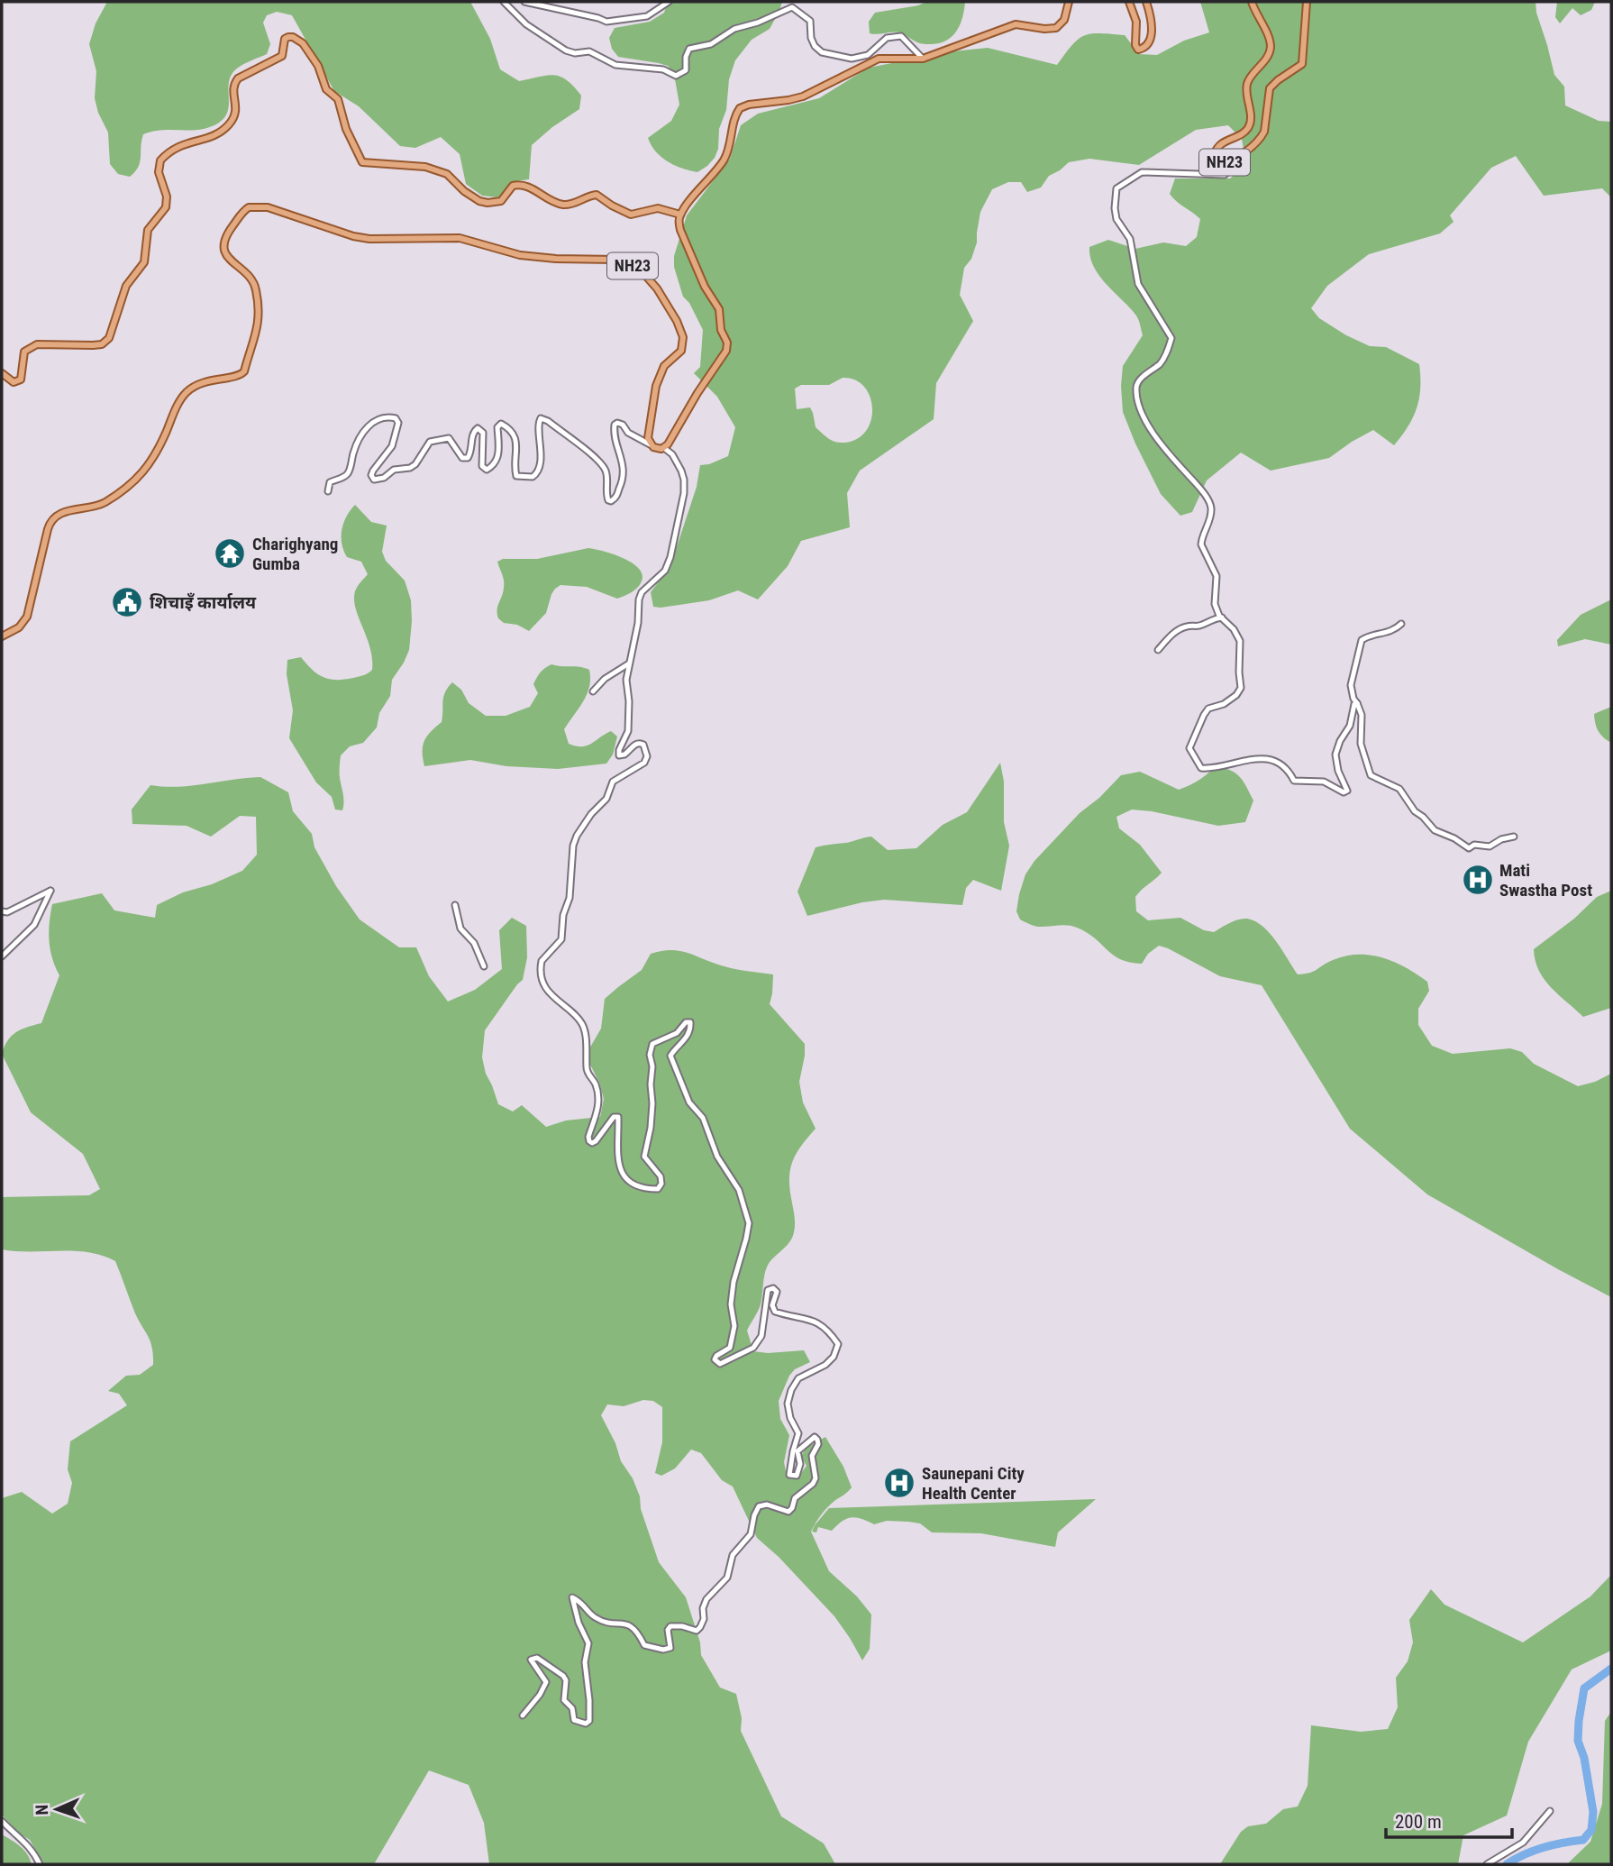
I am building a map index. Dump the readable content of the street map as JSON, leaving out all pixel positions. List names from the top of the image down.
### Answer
{
  "streets": {
    "main road": ["NH23"]
  },
  "places": {
    "temple": ["Charighyang Gumba"],
    "public building": ["शिचाइँ कार्यालय"],
    "hospital": ["Mati Swastha Post", "Saunepani City Health Center"]
  },
  "scale_bar": "200 m",
  "north": "left"
}
